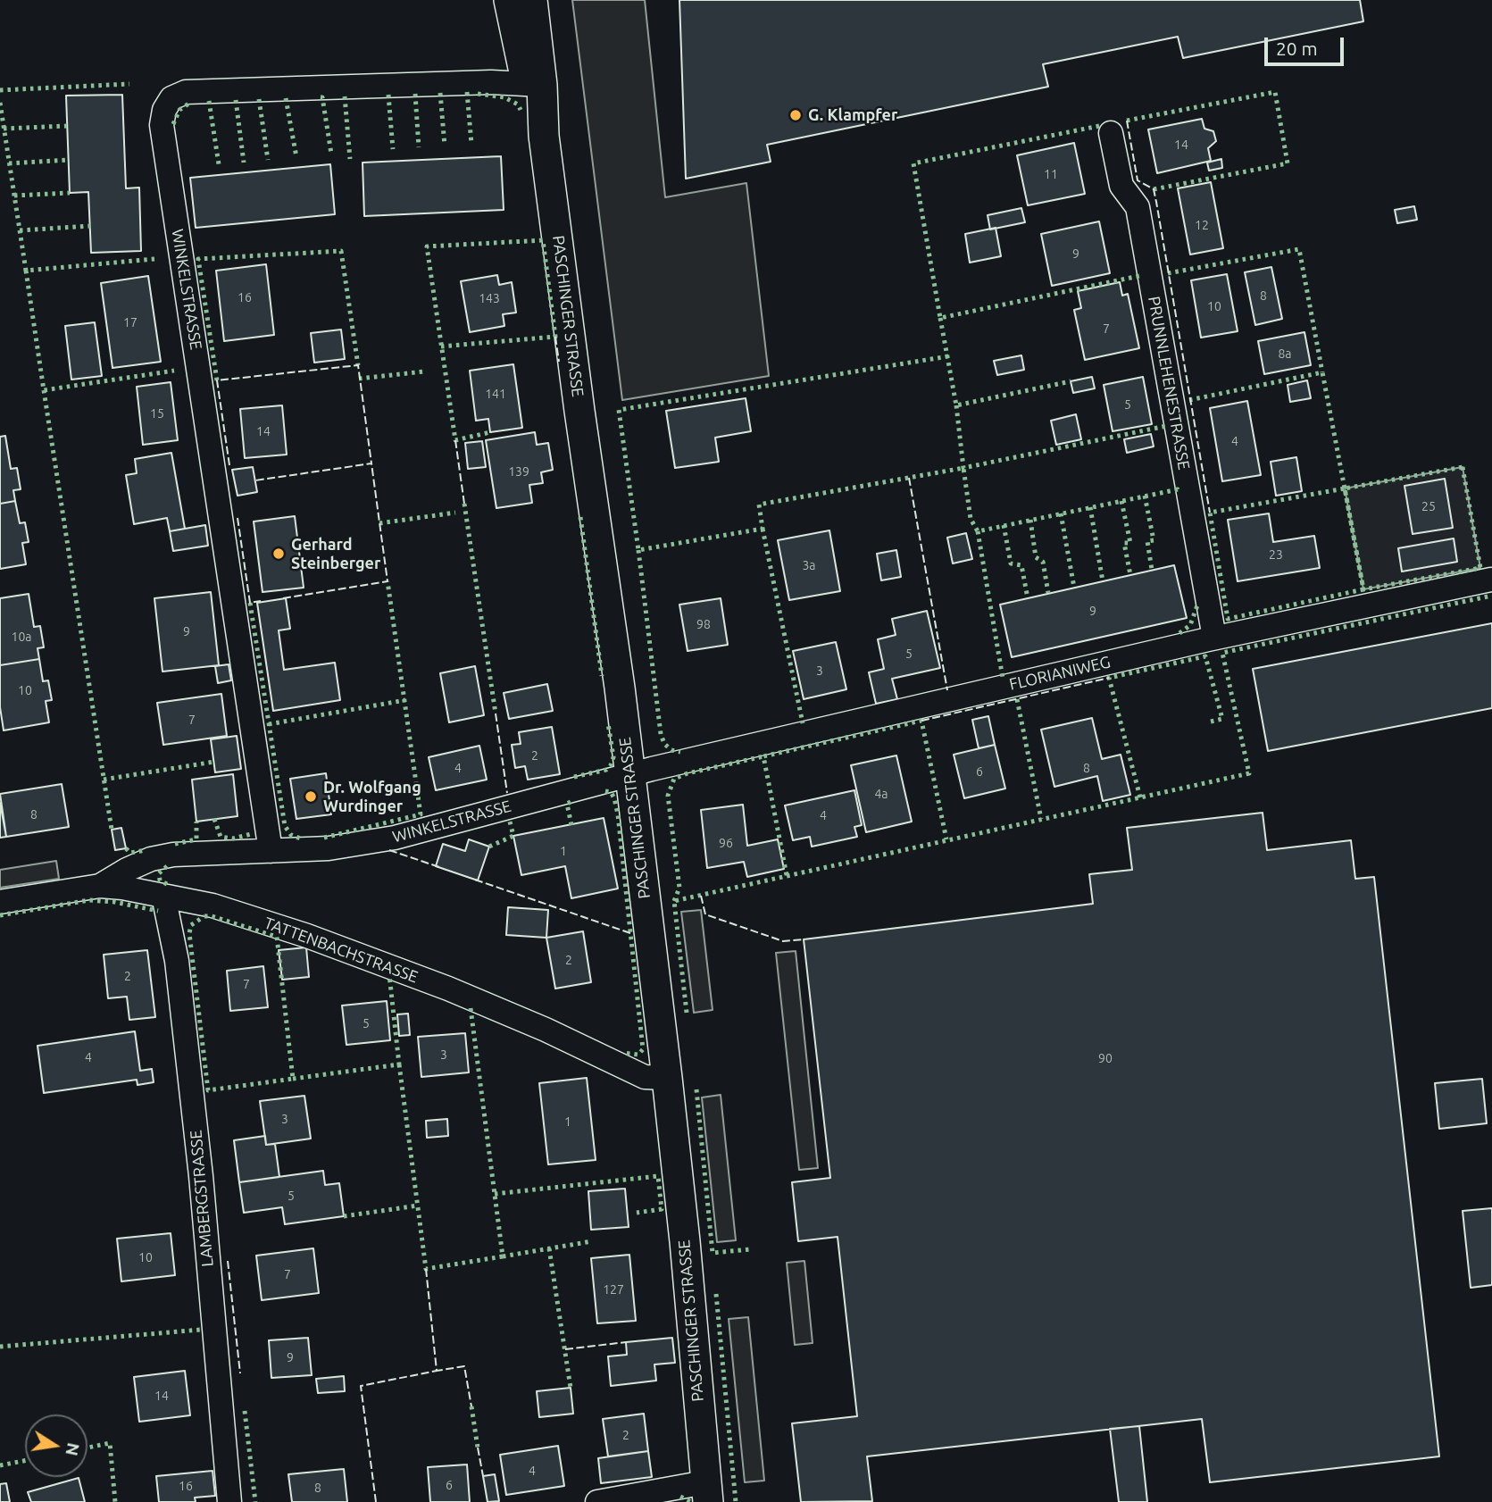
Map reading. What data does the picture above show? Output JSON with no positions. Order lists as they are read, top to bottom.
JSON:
{
  "streets": {
    "street": [
      "WINKELSTRASSE",
      "PASCHINGER STRASSE",
      "PRUNNLEHENESTRASSE",
      "FLORIANIWEG",
      "TATTENBACHSTRASSE",
      "LAMBERGSTRASSE"
    ]
  },
  "crossings": [
    ["WINKELSTRASSE", "PASCHINGER STRASSE"],
    ["WINKELSTRASSE", "FLORIANIWEG"],
    ["WINKELSTRASSE", "TATTENBACHSTRASSE"],
    ["PASCHINGER STRASSE", "FLORIANIWEG"],
    ["PASCHINGER STRASSE", "TATTENBACHSTRASSE"],
    ["PRUNNLEHENESTRASSE", "FLORIANIWEG"],
    ["TATTENBACHSTRASSE", "LAMBERGSTRASSE"]
  ],
  "places": ["G. Klampfer", "Gerhard Steinberger", "Dr. Wolfgang Wurdinger"],
  "house_numbers": [
    "14",
    "11",
    "12",
    "9",
    "8",
    "16",
    "143",
    "10",
    "17",
    "7",
    "8a",
    "141",
    "5",
    "15",
    "14",
    "4",
    "139",
    "25",
    "23",
    "3a",
    "9",
    "98",
    "9",
    "10a",
    "5",
    "3",
    "10",
    "7",
    "2",
    "4",
    "8",
    "6",
    "4a",
    "8",
    "4",
    "96",
    "1",
    "2",
    "2",
    "7",
    "5",
    "3",
    "4",
    "90",
    "3",
    "1",
    "5",
    "10",
    "7",
    "127",
    "9",
    "14",
    "2",
    "4",
    "6",
    "16",
    "8"
  ],
  "scale_bar": "20 m",
  "north": "right"
}
